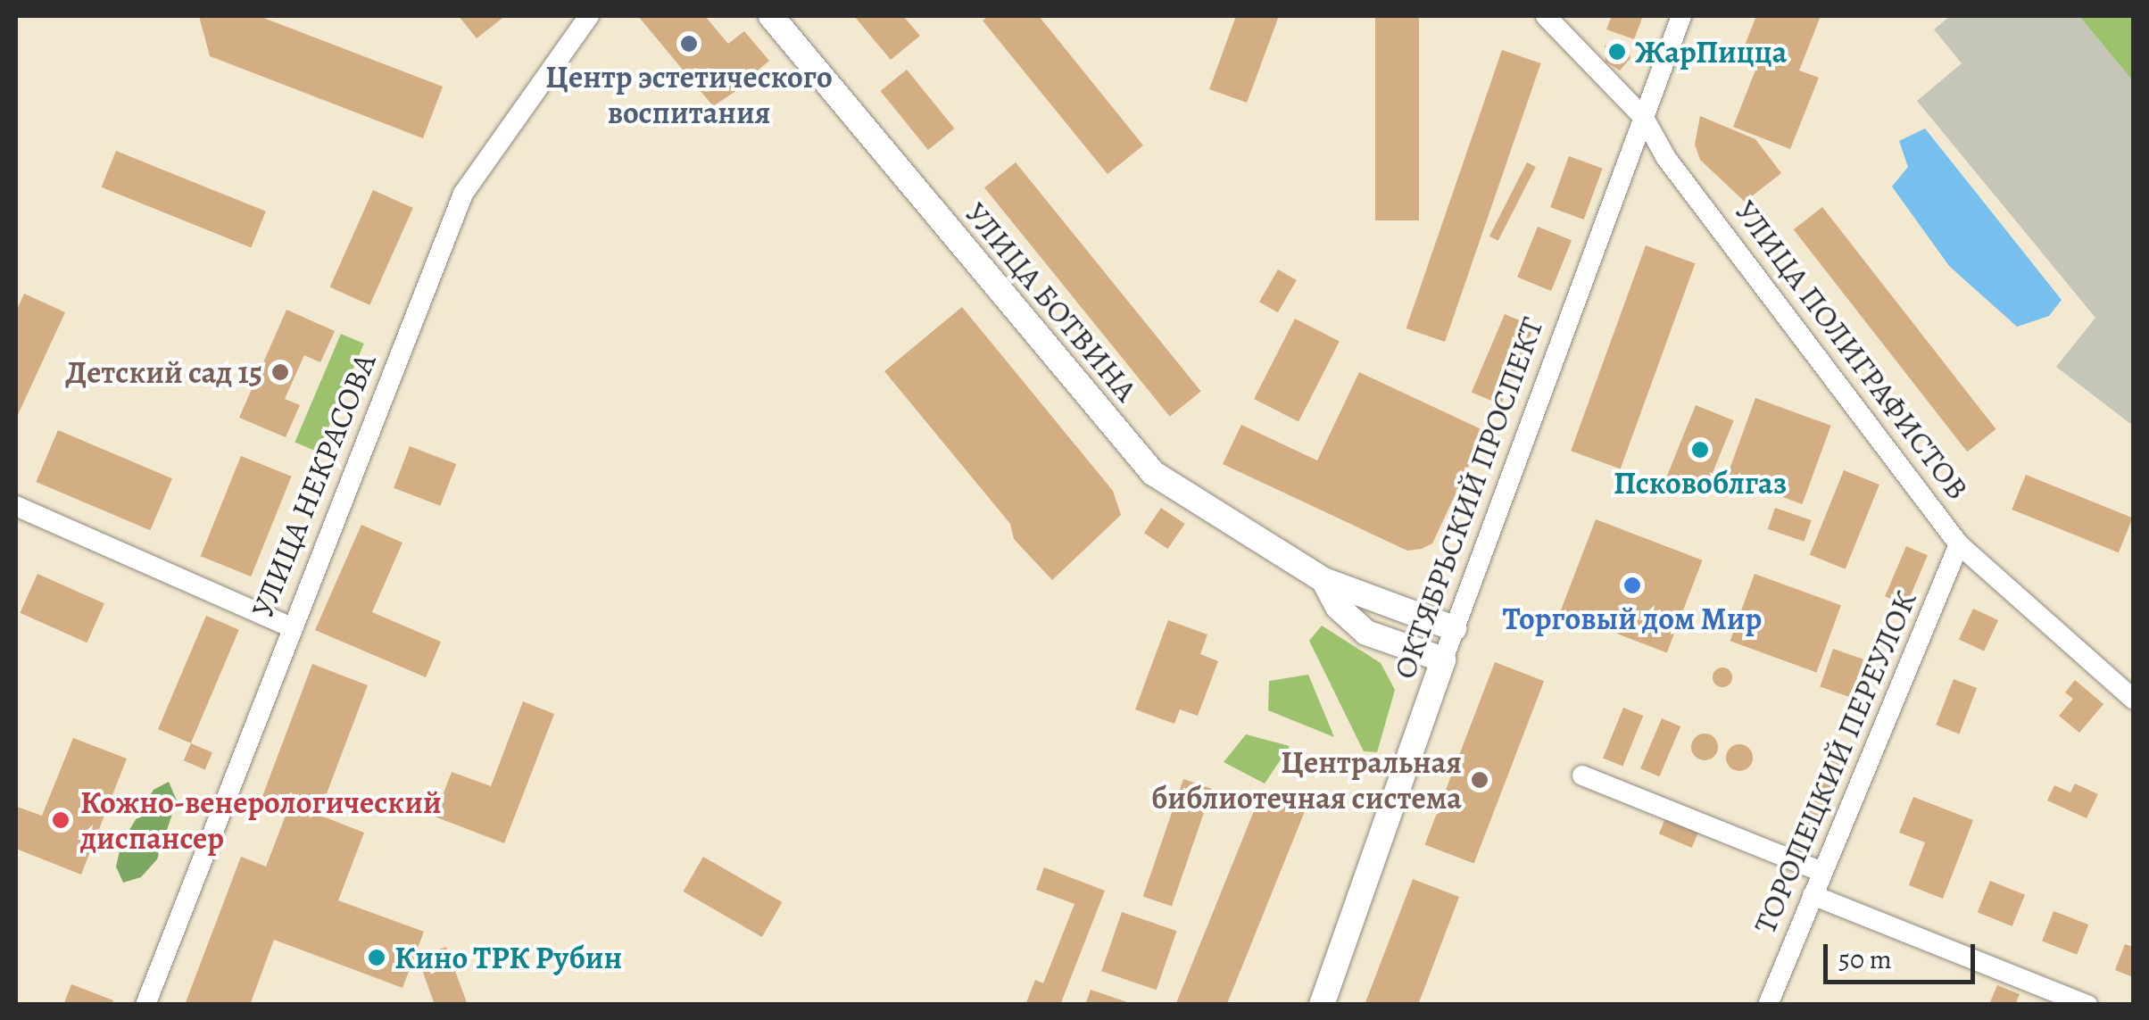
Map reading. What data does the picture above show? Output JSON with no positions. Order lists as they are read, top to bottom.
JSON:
{
  "streets": {
    "main road": ["УЛИЦА БОТВИНА", "ОКТЯБРЬСКИЙ ПРОСПЕКТ"],
    "street": ["УЛИЦА ПОЛИГРАФИСТОВ", "УЛИЦА НЕКРАСОВА", "ТОРОПЕЦКИЙ ПЕРЕУЛОК"]
  },
  "crossings": [
    ["УЛИЦА БОТВИНА", "ОКТЯБРЬСКИЙ ПРОСПЕКТ"],
    ["УЛИЦА ПОЛИГРАФИСТОВ", "ОКТЯБРЬСКИЙ ПРОСПЕКТ"],
    ["УЛИЦА ПОЛИГРАФИСТОВ", "ТОРОПЕЦКИЙ ПЕРЕУЛОК"]
  ],
  "places": [
    "Центр эстетического воспитания",
    "ЖарПицца",
    "Детский сад 15",
    "Псковоблгаз",
    "Торговый дом Мир",
    "Центральная библиотечная система",
    "Кожно-венерологический диспансер",
    "Кино ТРК Рубин"
  ],
  "scale_bar": "50 m"
}
